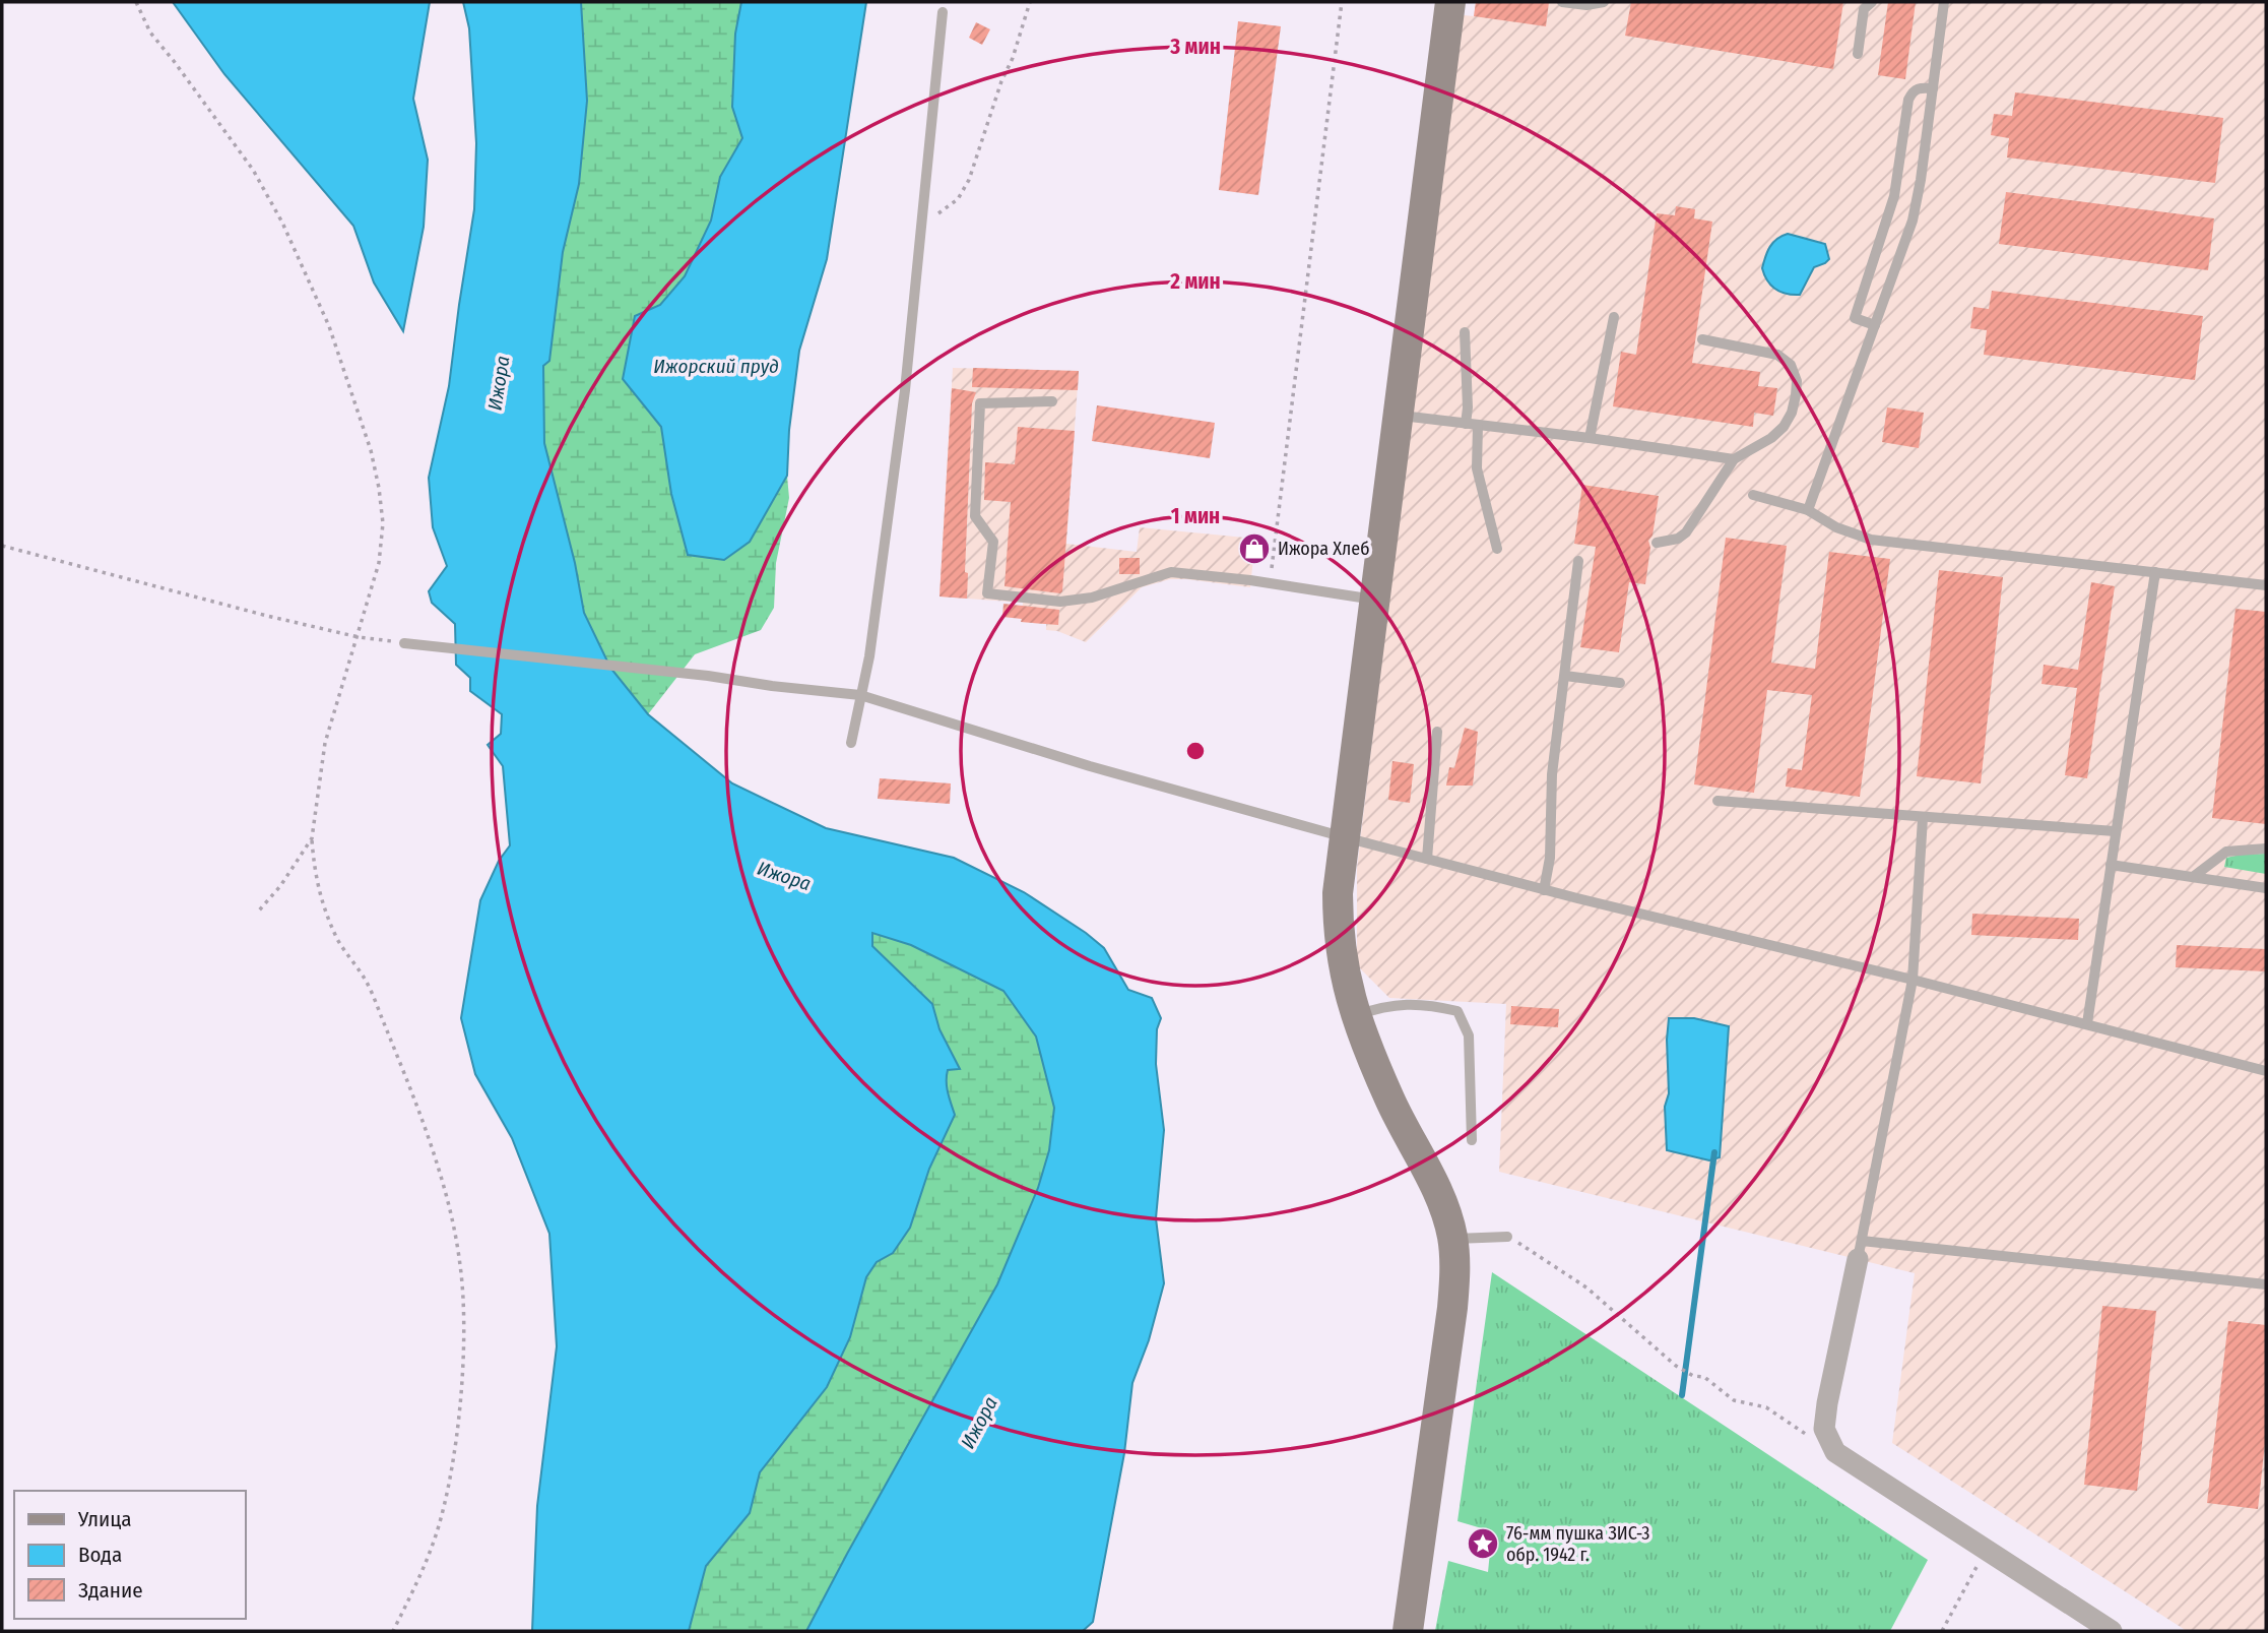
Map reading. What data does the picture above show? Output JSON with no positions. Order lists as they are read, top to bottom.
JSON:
{
  "water": ["Ижорский пруд", "Ижора"],
  "places": {
    "shop": ["Ижора Хлеб"],
    "place": ["76-мм пушка ЗИС-3 обр. 1942 г."]
  },
  "legend": ["Улица", "Вода", "Здание"],
  "rings": ["3 мин", "2 мин", "1 мин"]
}
